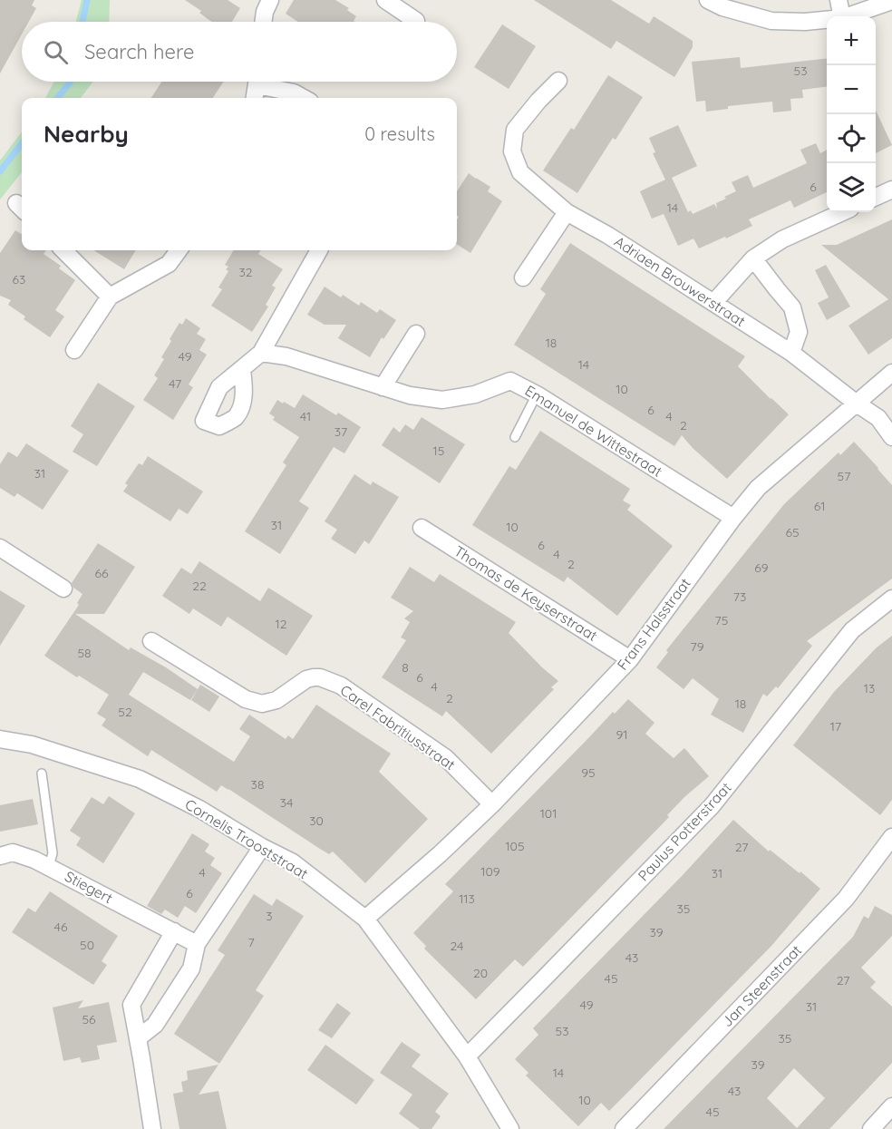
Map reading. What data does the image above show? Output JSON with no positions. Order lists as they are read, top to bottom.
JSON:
{
  "streets": {
    "street": [
      "Adriaen Brouwerstraat",
      "Emanuel de Wittestraat",
      "Thomas de Keyserstraat",
      "Frans Halsstraat",
      "Carel Fabritiusstraat",
      "Paulus Potterstraat",
      "Cornelis Trooststraat",
      "Stiegert",
      "Jan Steenstraat"
    ]
  },
  "crossings": [
    ["Adriaen Brouwerstraat", "Frans Halsstraat"],
    ["Emanuel de Wittestraat", "Frans Halsstraat"],
    ["Thomas de Keyserstraat", "Frans Halsstraat"],
    ["Frans Halsstraat", "Carel Fabritiusstraat"],
    ["Frans Halsstraat", "Cornelis Trooststraat"],
    ["Paulus Potterstraat", "Cornelis Trooststraat"]
  ],
  "house_numbers": [
    "53",
    "6",
    "14",
    "32",
    "63",
    "18",
    "49",
    "14",
    "47",
    "10",
    "6",
    "41",
    "4",
    "2",
    "37",
    "15",
    "31",
    "57",
    "61",
    "31",
    "10",
    "65",
    "6",
    "4",
    "2",
    "69",
    "66",
    "22",
    "73",
    "75",
    "12",
    "79",
    "58",
    "8",
    "6",
    "4",
    "13",
    "2",
    "18",
    "52",
    "17",
    "91",
    "95",
    "38",
    "34",
    "101",
    "30",
    "105",
    "27",
    "109",
    "4",
    "31",
    "6",
    "113",
    "35",
    "3",
    "46",
    "39",
    "7",
    "50",
    "24",
    "43",
    "20",
    "45",
    "27",
    "49",
    "31",
    "56",
    "53",
    "35",
    "39",
    "14",
    "43",
    "10",
    "45"
  ],
  "page": {
    "map_buttons": ["+", "−"],
    "search": "Search here",
    "heading": ["Nearby", "0 results"]
  }
}
